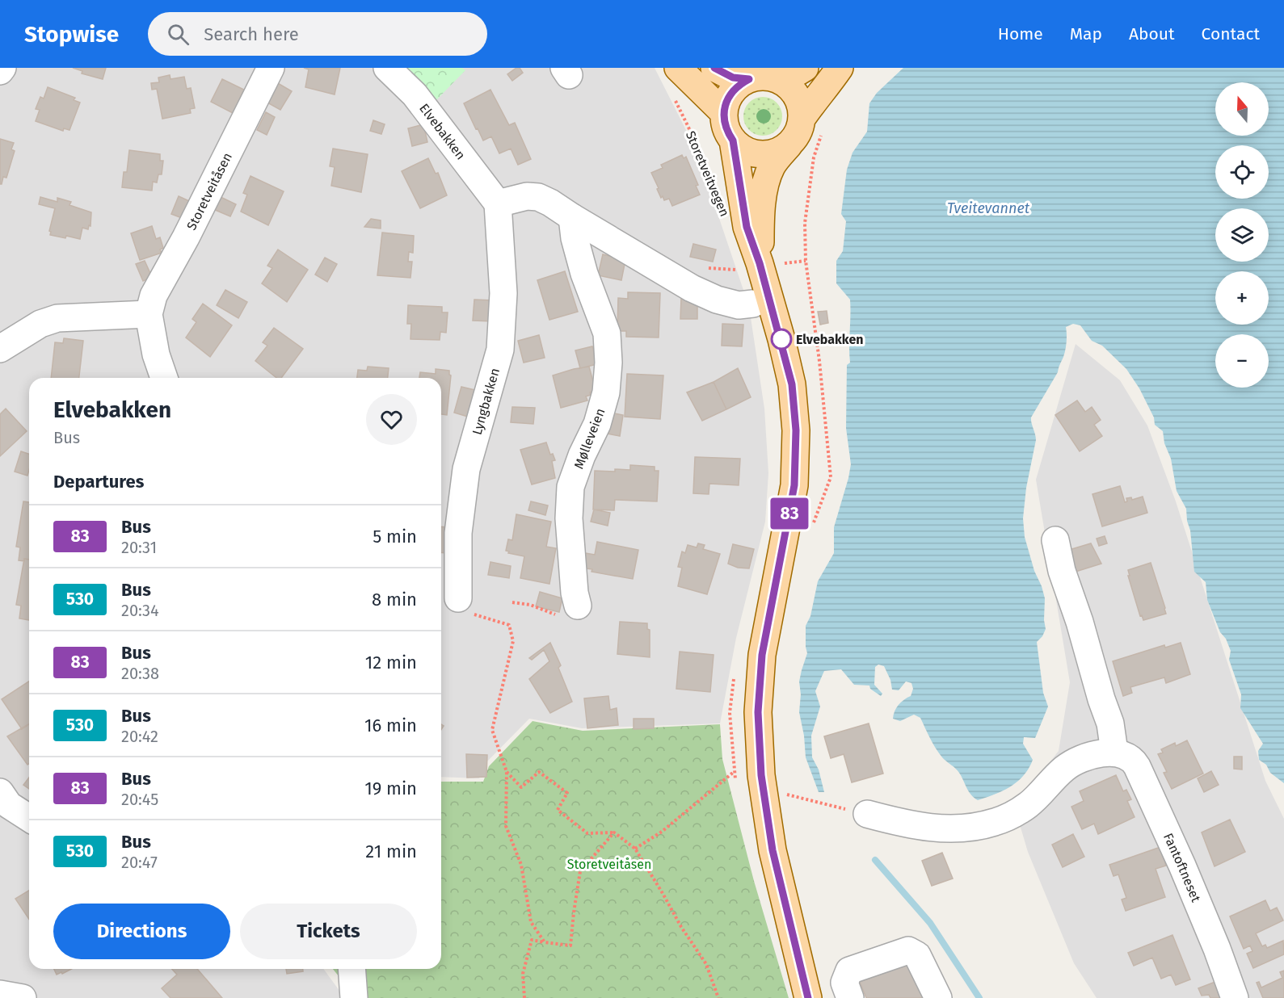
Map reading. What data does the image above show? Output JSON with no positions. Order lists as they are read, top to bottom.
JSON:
{
  "streets": {
    "main road": ["Storetveitvegen"],
    "street": [
      "Elvebakken",
      "Storetveitåsen",
      "Lyngbakken",
      "Mølleveien",
      "Fantoftneset"
    ]
  },
  "crossings": [
    ["Elvebakken", "Lyngbakken"]
  ],
  "water": ["Tveitevannet"],
  "parks": ["Storetveitåsen"],
  "places": ["Elvebakken"],
  "lines": ["bus line 83"],
  "north": "top",
  "page": {
    "header": "Stopwise",
    "search": "Search here",
    "nav": [
      "Home",
      "Map",
      "About",
      "Contact"
    ],
    "on_map": "83",
    "map_buttons": ["+", "−"],
    "heading": [
      ["Elvebakken", "Bus"],
      "Departures"
    ],
    "list": [
      {
        "mark": "83",
        "name": "Bus",
        "note": "20:31",
        "value": "5 min"
      },
      {
        "mark": "530",
        "name": "Bus",
        "note": "20:34",
        "value": "8 min"
      },
      {
        "mark": "83",
        "name": "Bus",
        "note": "20:38",
        "value": "12 min"
      },
      {
        "mark": "530",
        "name": "Bus",
        "note": "20:42",
        "value": "16 min"
      },
      {
        "mark": "83",
        "name": "Bus",
        "note": "20:45",
        "value": "19 min"
      },
      {
        "mark": "530",
        "name": "Bus",
        "note": "20:47",
        "value": "21 min"
      }
    ],
    "buttons": ["Directions", "Tickets"]
  }
}
